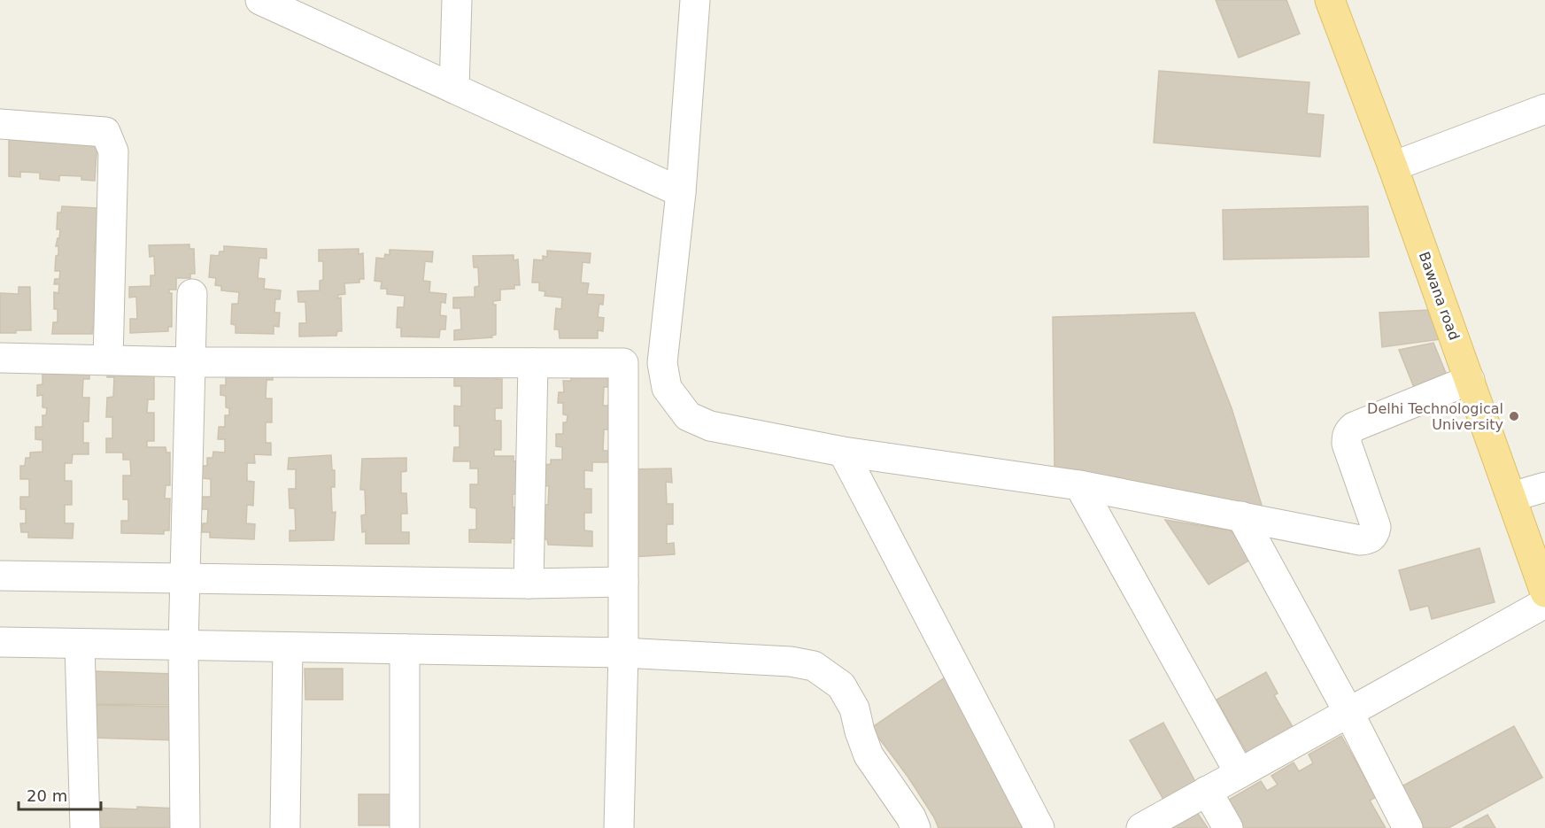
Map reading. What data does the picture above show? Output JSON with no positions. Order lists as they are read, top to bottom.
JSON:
{
  "streets": {
    "main road": ["Bawana road"]
  },
  "places": ["Delhi Technological University"],
  "scale_bar": "20 m"
}
